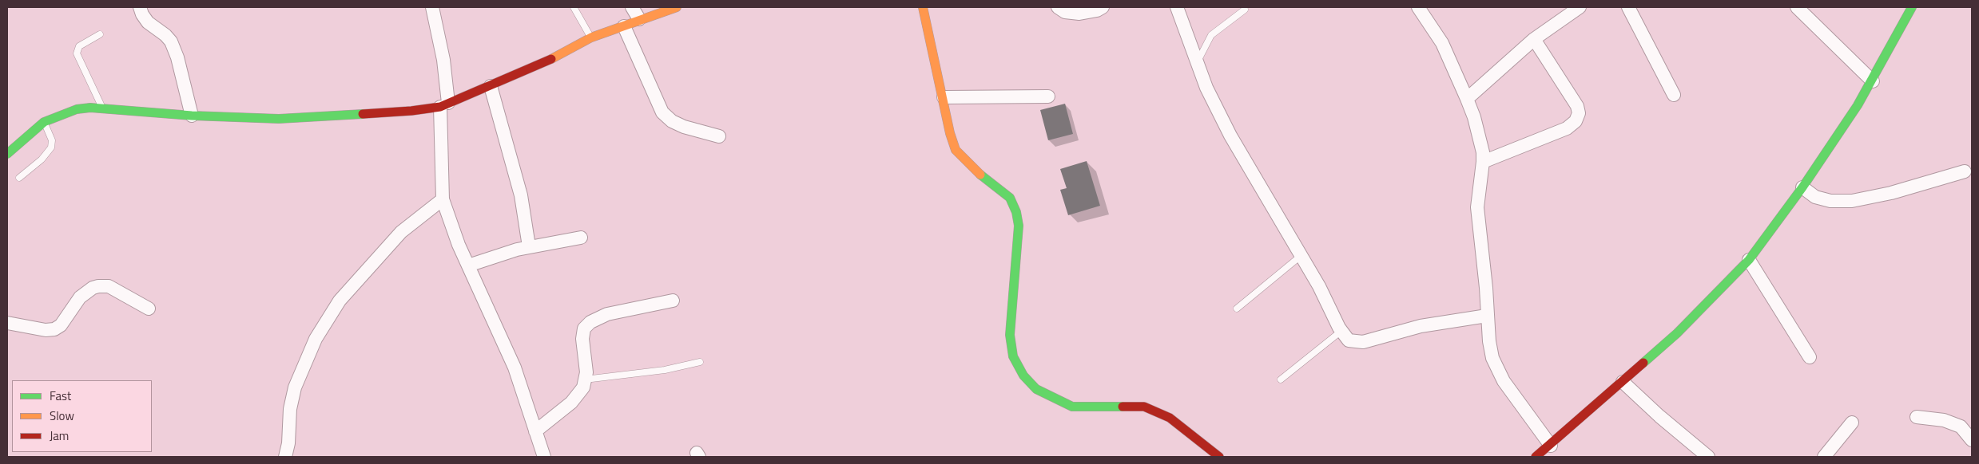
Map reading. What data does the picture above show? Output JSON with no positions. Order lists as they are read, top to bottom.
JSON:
{
  "legend": ["Fast", "Slow", "Jam"]
}
